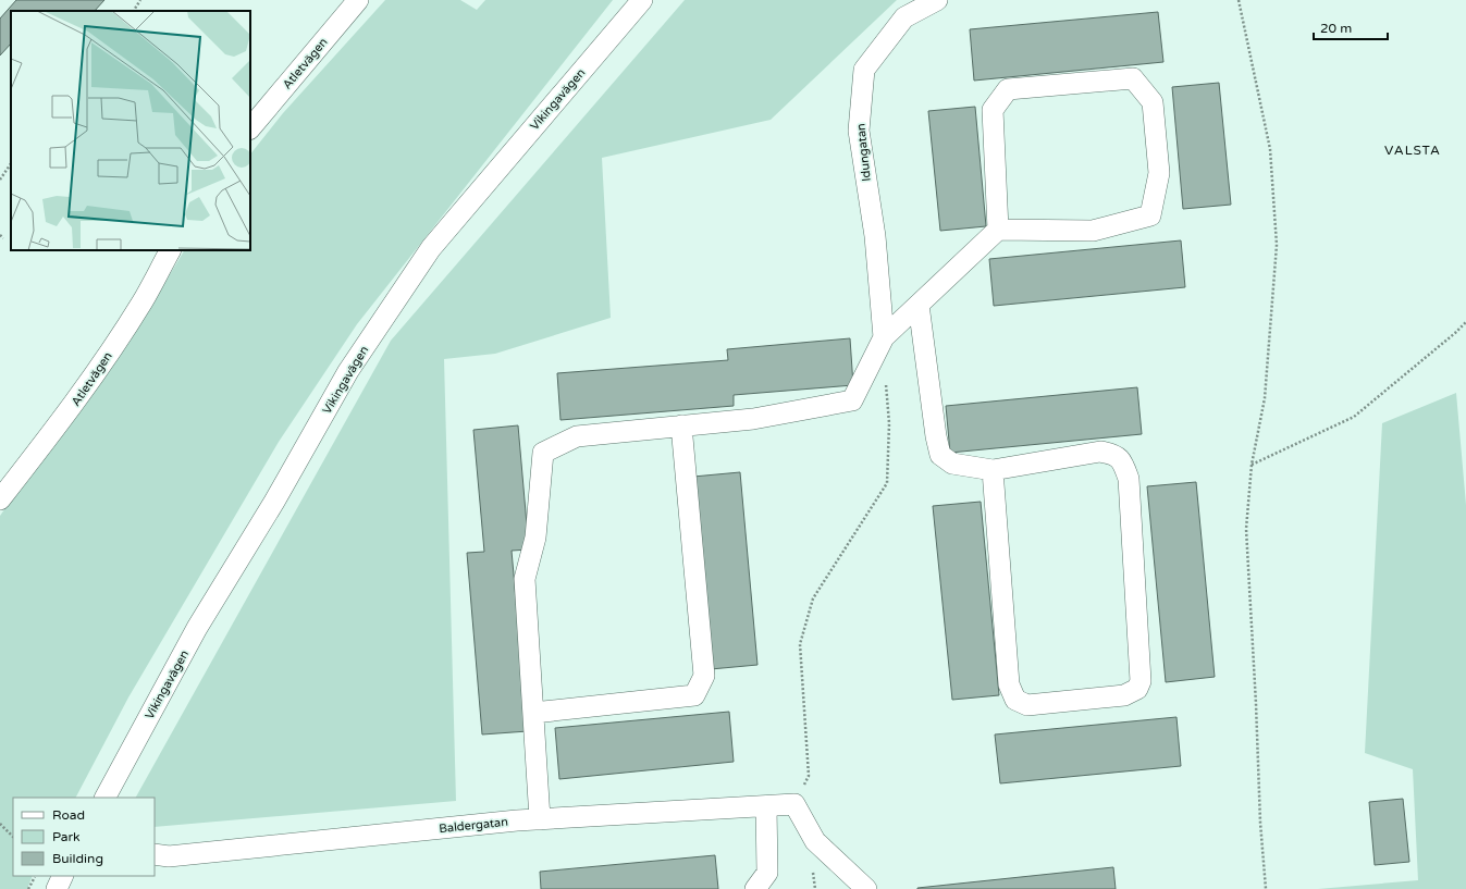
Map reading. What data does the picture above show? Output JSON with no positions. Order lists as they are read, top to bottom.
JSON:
{
  "streets": {
    "street": [
      "Atletvägen",
      "Vikingavägen",
      "Idungatan",
      "Baldergatan"
    ]
  },
  "districts": ["VALSTA"],
  "legend": ["Road", "Park", "Building"],
  "scale_bar": "20 m"
}
